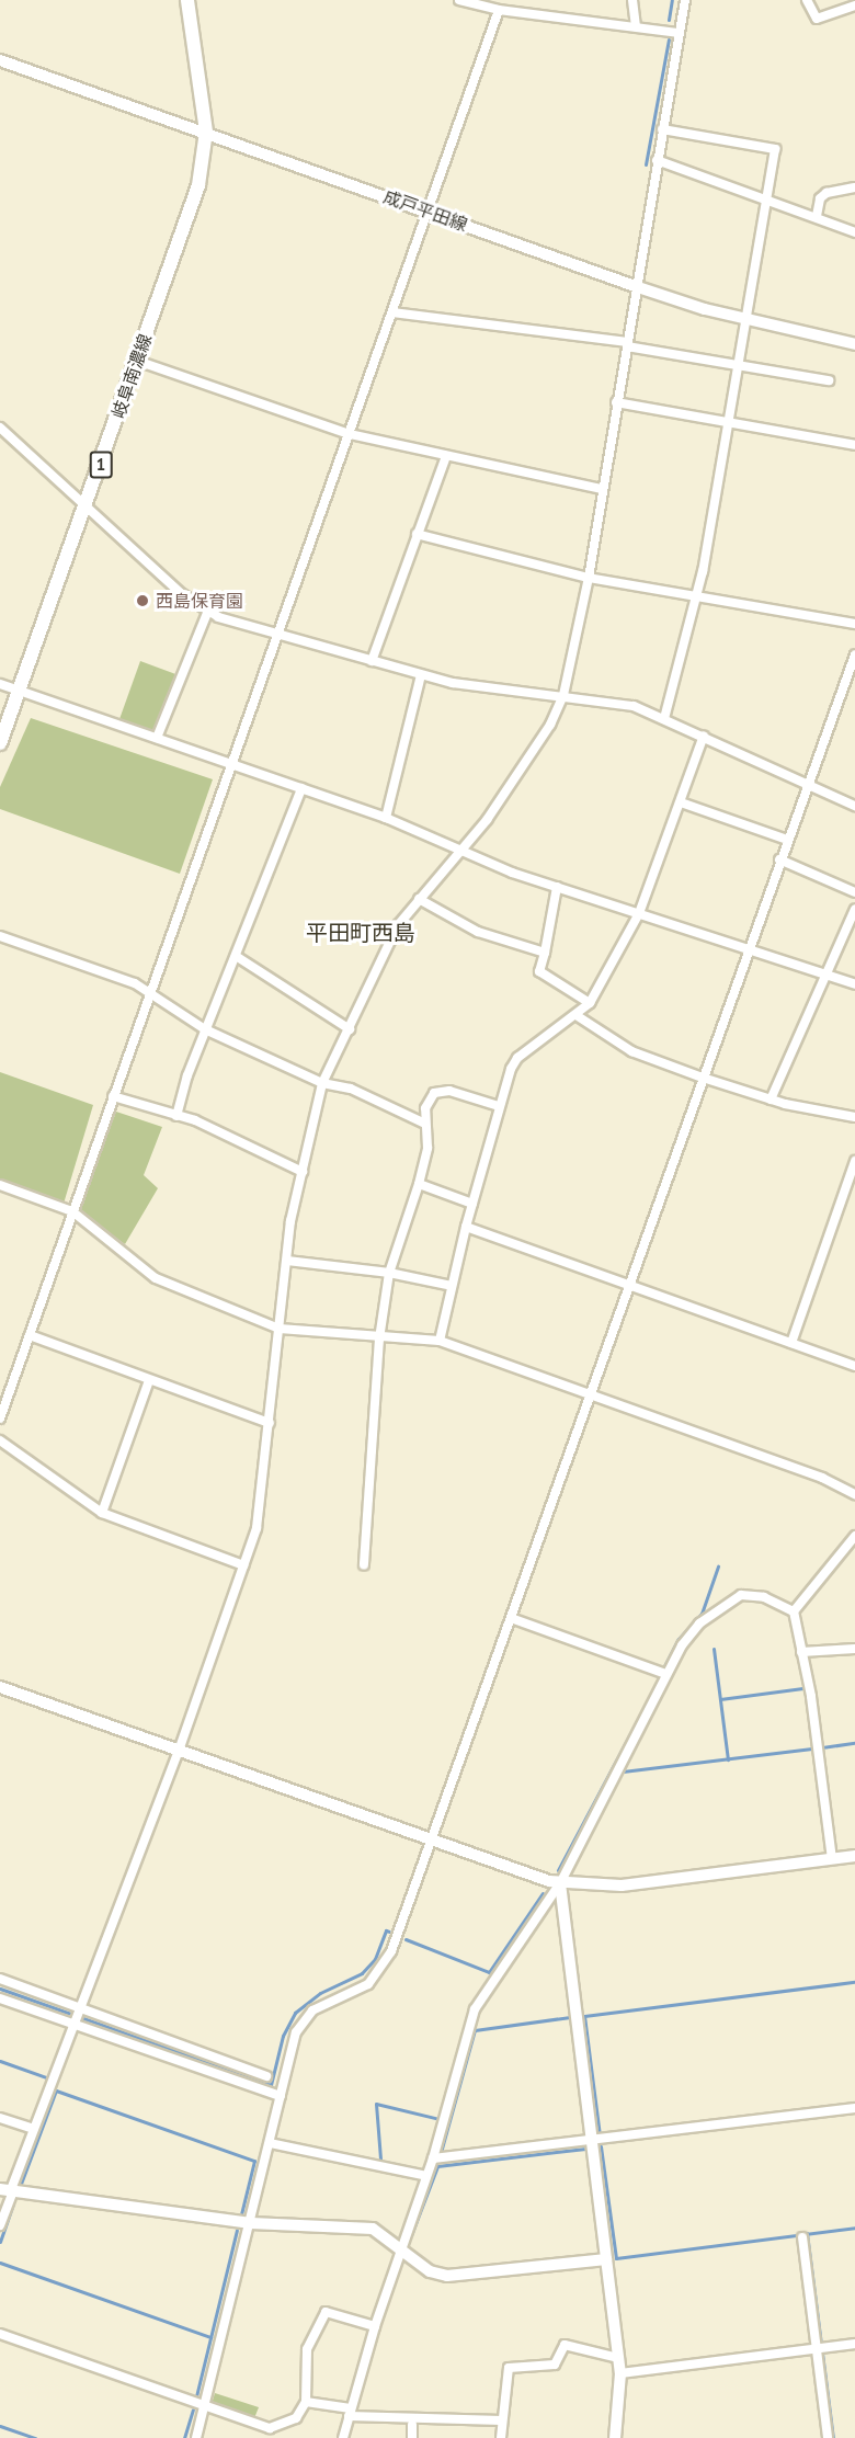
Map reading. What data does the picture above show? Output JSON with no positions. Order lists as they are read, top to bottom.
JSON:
{
  "streets": {
    "main road": ["岐阜南濃線", "1"],
    "street": ["成戸平田線"]
  },
  "crossings": [
    ["成戸平田線", "岐阜南濃線"]
  ],
  "districts": ["平田町西島"],
  "places": ["西島保育園"]
}
